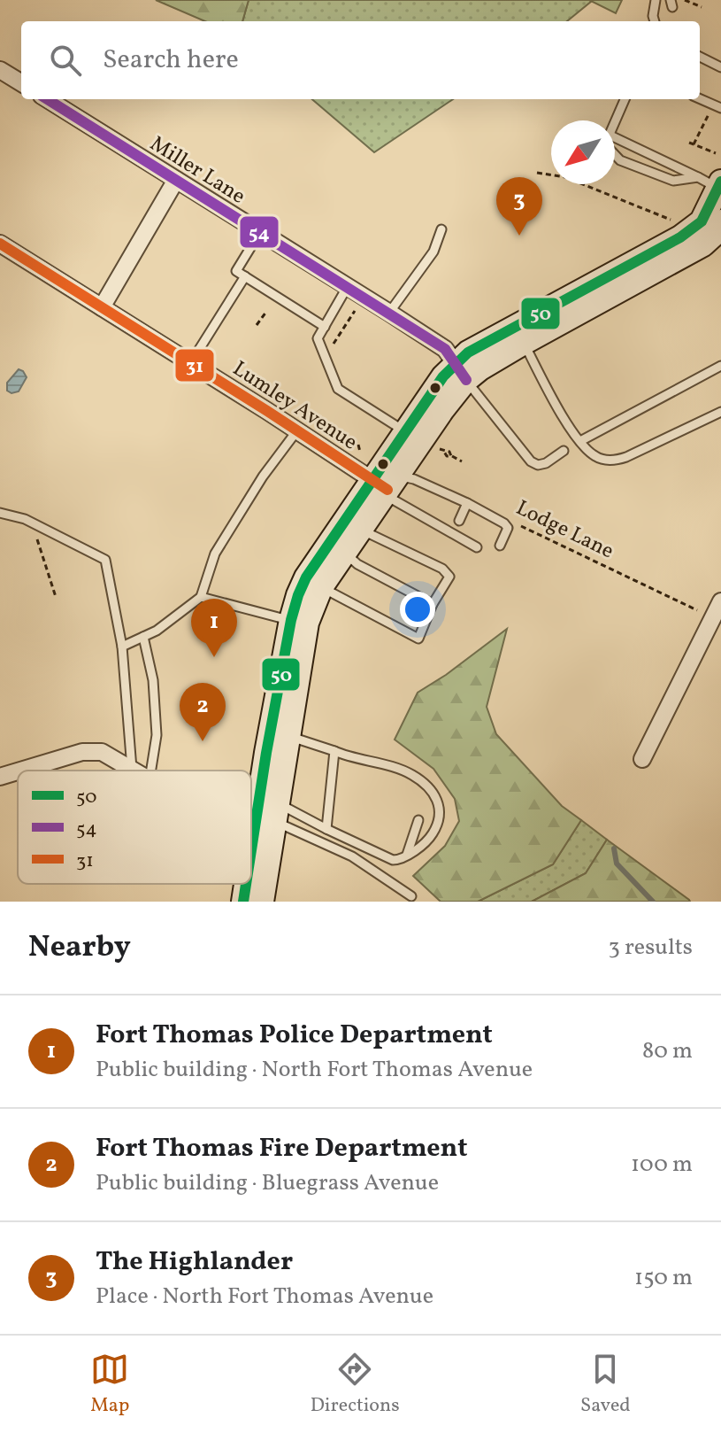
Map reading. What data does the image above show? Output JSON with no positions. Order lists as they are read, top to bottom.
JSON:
{
  "streets": {
    "street": ["Miller Lane", "Lumley Avenue"],
    "path": ["Lodge Lane"]
  },
  "lines": ["transit line 54", "transit line 50", "transit line 31"],
  "legend": ["50", "54", "31"],
  "north": "bottom left",
  "page": {
    "search": "Search here",
    "pins": ["3", "1", "2"],
    "heading": ["Nearby", "3 results"],
    "list": [
      {
        "mark": "1",
        "name": "Fort Thomas Police Department",
        "note": "Public building · North Fort Thomas Avenue",
        "value": "80 m"
      },
      {
        "mark": "2",
        "name": "Fort Thomas Fire Department",
        "note": "Public building · Bluegrass Avenue",
        "value": "100 m"
      },
      {
        "mark": "3",
        "name": "The Highlander",
        "note": "Place · North Fort Thomas Avenue",
        "value": "150 m"
      }
    ],
    "nav": ["Map", "Directions", "Saved"]
  }
}
